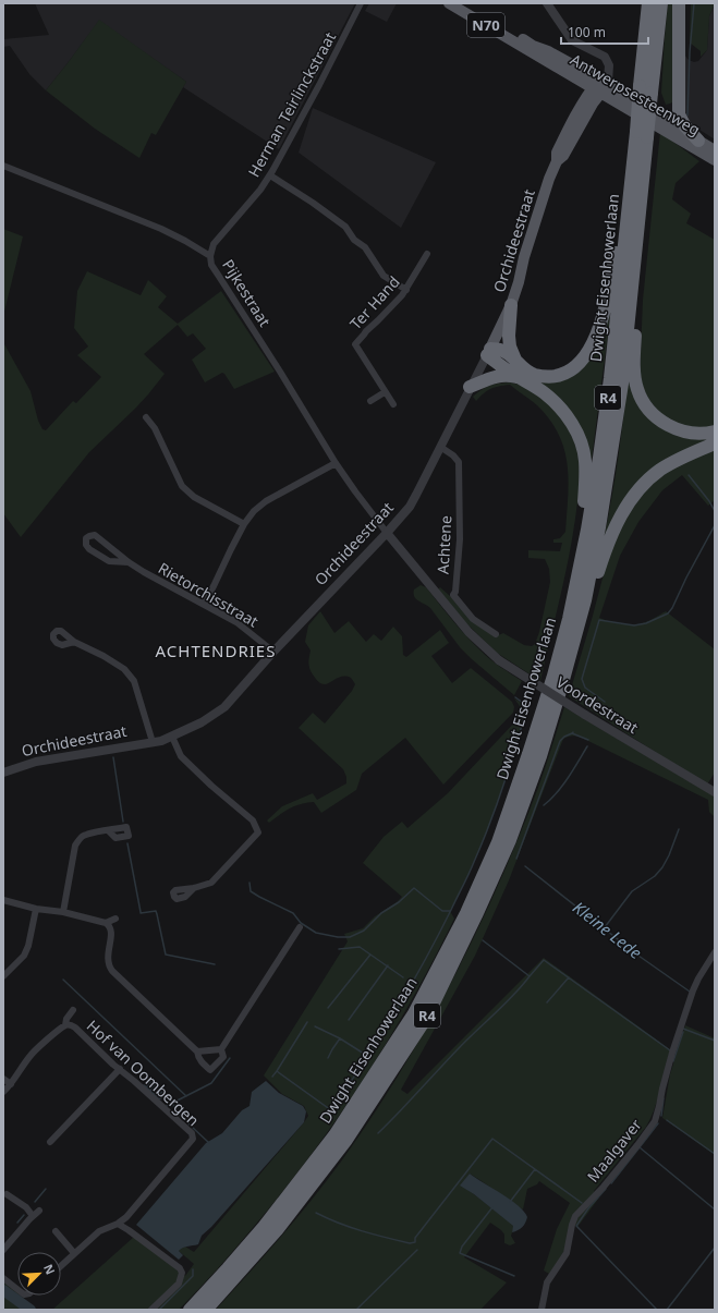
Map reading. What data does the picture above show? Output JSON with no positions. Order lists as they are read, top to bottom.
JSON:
{
  "streets": {
    "highway": ["Dwight Eisenhowerlaan", "R4"],
    "main road": ["N70", "Antwerpsesteenweg", "Orchideestraat"],
    "street": [
      "Herman Teirlinckstraat",
      "Pijkestraat",
      "Ter Hand",
      "Achtene",
      "Rietorchisstraat",
      "Voordestraat",
      "Hof van Oombergen",
      "Maalgaver"
    ]
  },
  "crossings": [
    ["Antwerpsesteenweg", "Orchideestraat"],
    ["Herman Teirlinckstraat", "Pijkestraat"],
    ["Orchideestraat", "Pijkestraat"],
    ["Orchideestraat", "Achtene"],
    ["Orchideestraat", "Rietorchisstraat"],
    ["Orchideestraat", "Voordestraat"],
    ["Pijkestraat", "Voordestraat"]
  ],
  "districts": ["ACHTENDRIES"],
  "water": ["Kleine Lede"],
  "scale_bar": "100 m",
  "north": "top right"
}
